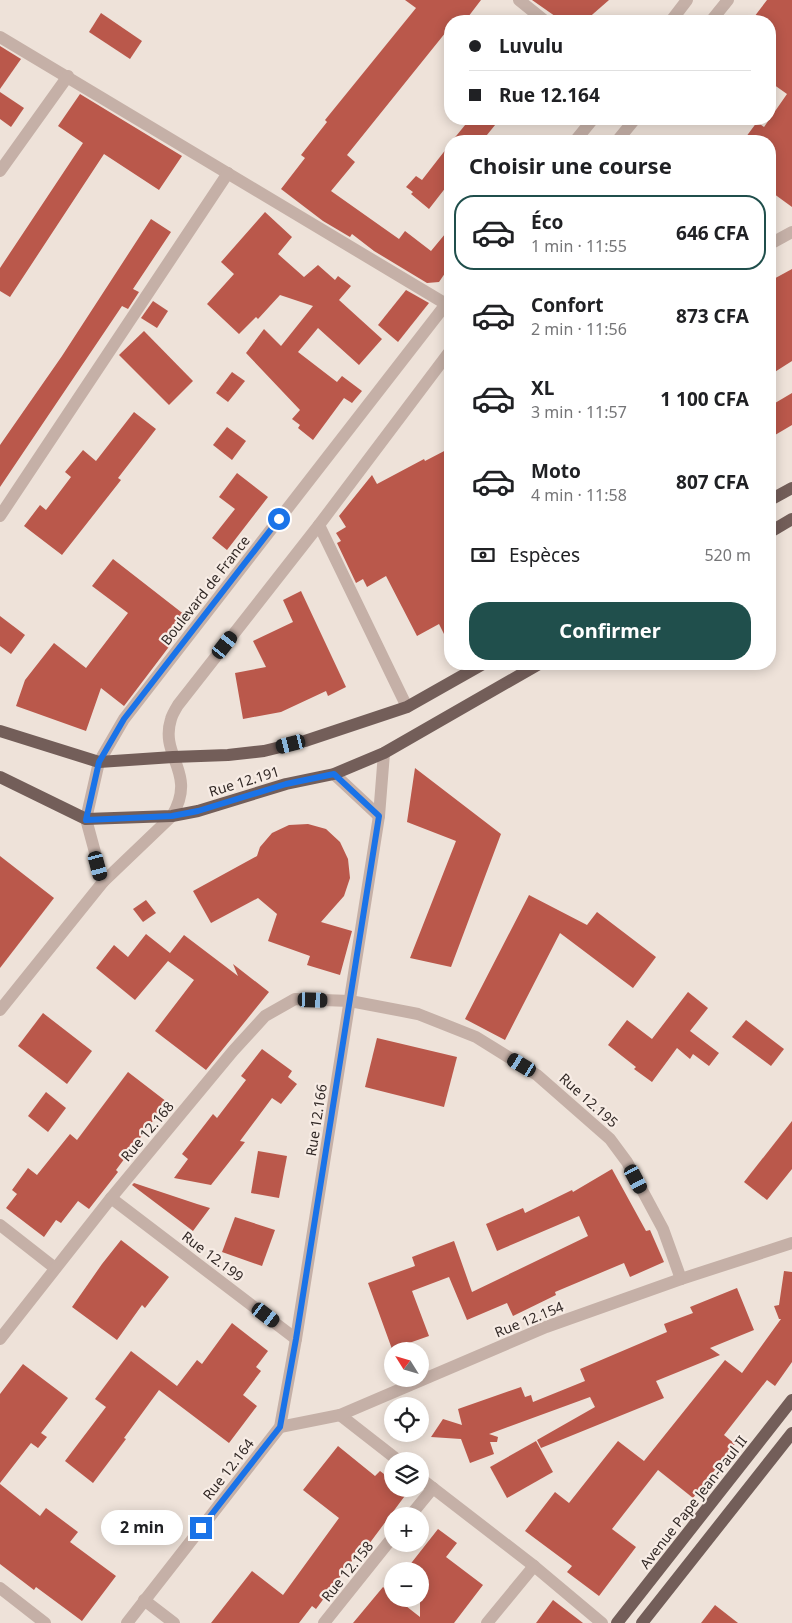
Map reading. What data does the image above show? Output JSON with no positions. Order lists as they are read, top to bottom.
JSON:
{
  "streets": {
    "main road": ["Rue 12.191", "Avenue Pape Jean-Paul II"],
    "street": [
      "Boulevard de France",
      "Rue 12.195",
      "Rue 12.166",
      "Rue 12.168",
      "Rue 12.199",
      "Rue 12.154",
      "Rue 12.164",
      "Rue 12.158"
    ]
  },
  "crossings": [
    ["Boulevard de France", "Rue 12.191"],
    ["Rue 12.191", "Rue 12.166"],
    ["Rue 12.195", "Rue 12.166"],
    ["Rue 12.195", "Rue 12.168"],
    ["Rue 12.195", "Rue 12.154"],
    ["Rue 12.166", "Rue 12.168"],
    ["Rue 12.166", "Rue 12.199"],
    ["Rue 12.166", "Rue 12.154"],
    ["Rue 12.166", "Rue 12.164"],
    ["Rue 12.168", "Rue 12.199"],
    ["Rue 12.154", "Rue 12.164"]
  ],
  "north": "top left",
  "page": {
    "banner": ["Luvulu", "Rue 12.164"],
    "heading": "Choisir une course",
    "list": [
      {
        "name": "Éco",
        "note": "1 min · 11:55",
        "value": "646 CFA"
      },
      {
        "name": "Confort",
        "note": "2 min · 11:56",
        "value": "873 CFA"
      },
      {
        "name": "XL",
        "note": "3 min · 11:57",
        "value": "1 100 CFA"
      },
      {
        "name": "Moto",
        "note": "4 min · 11:58",
        "value": "807 CFA"
      }
    ],
    "pay": ["Espèces", "520 m"],
    "buttons": "Confirmer",
    "map_buttons": ["+", "−"],
    "bubble": "2 min"
  }
}
